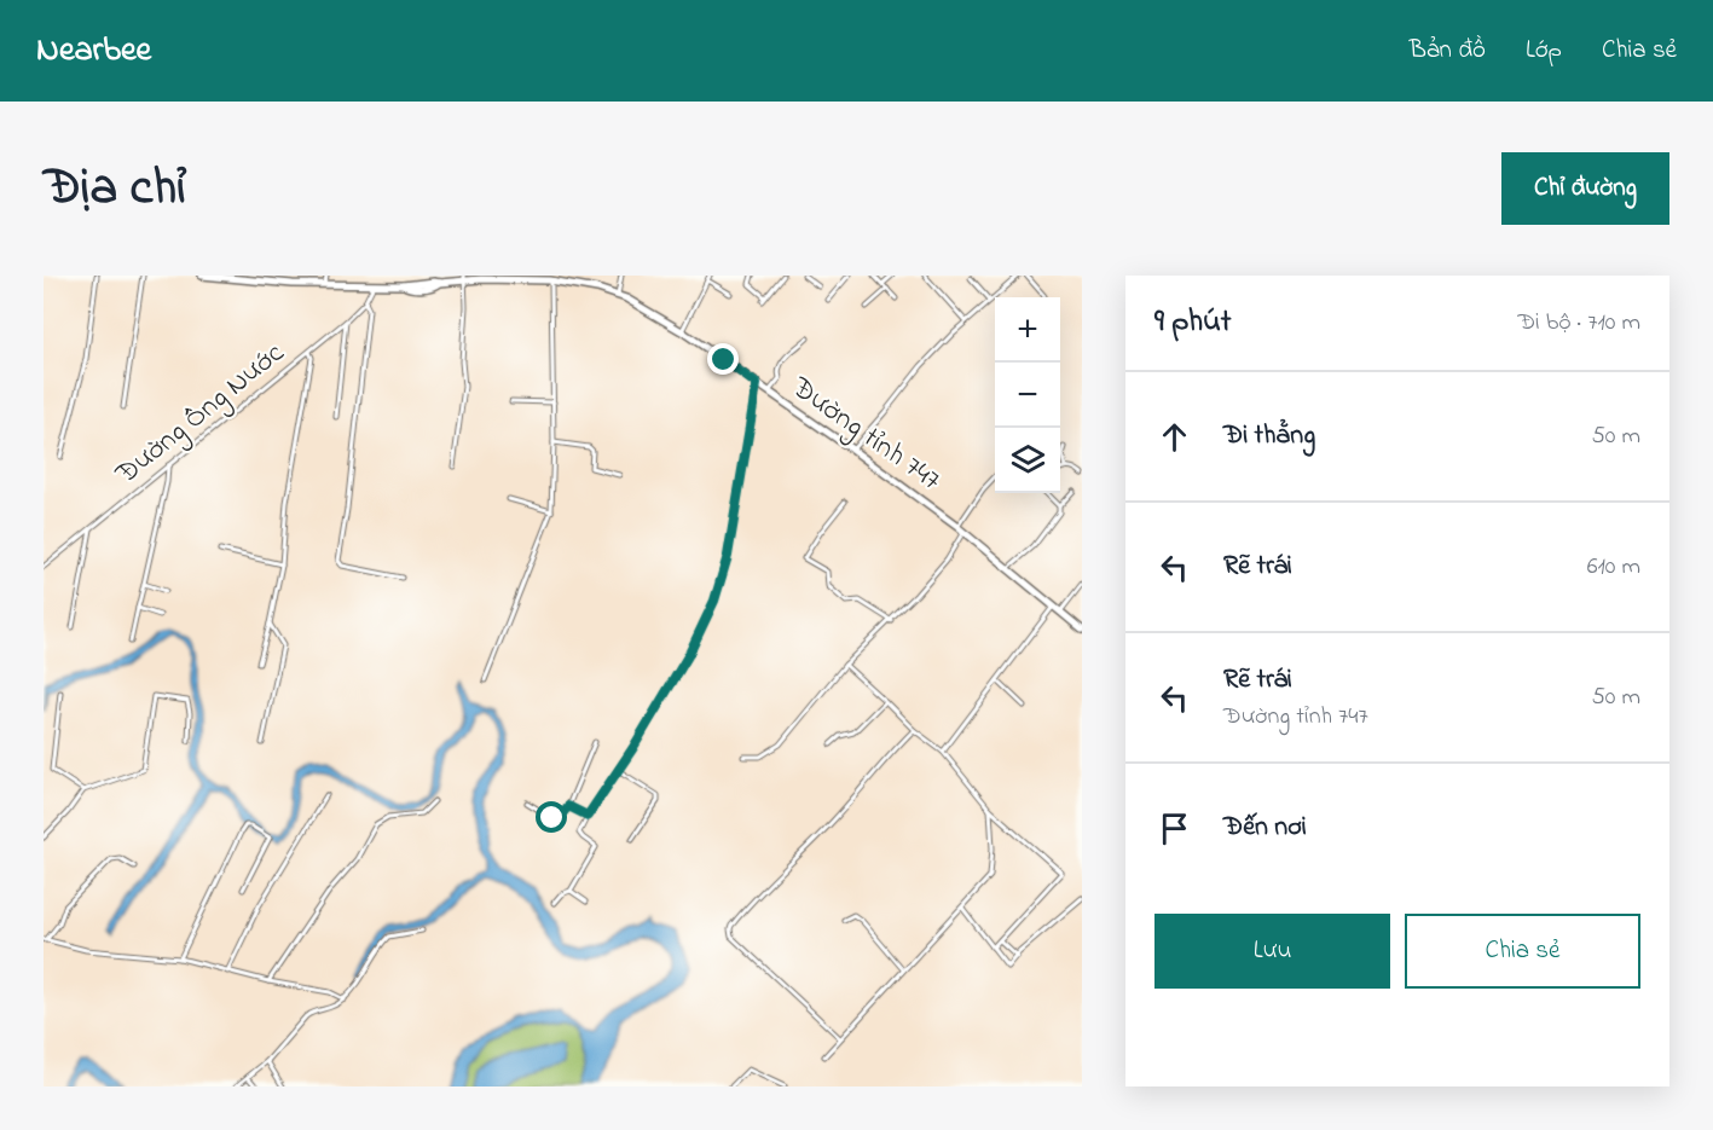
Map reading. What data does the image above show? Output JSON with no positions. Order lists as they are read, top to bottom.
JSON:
{
  "streets": {
    "main road": ["Đường tỉnh 747"],
    "street": ["Đường Ống Nước"]
  },
  "crossings": [
    ["Đường Ống Nước", "Đường tỉnh 747"]
  ],
  "page": {
    "header": "Nearbee",
    "nav": ["Bản đồ", "Lớp", "Chia sẻ"],
    "title": "Địa chỉ",
    "buttons": [
      "Chỉ đường",
      ["Lưu", "Chia sẻ"]
    ],
    "heading": ["9 phút", "Đi bộ · 710 m"],
    "map_buttons": ["+", "−"],
    "list": [
      ["Đi thẳng", "50 m"],
      ["Rẽ trái", "610 m"],
      ["Rẽ trái", "Đường tỉnh 747", "50 m"],
      "Đến nơi"
    ]
  }
}
